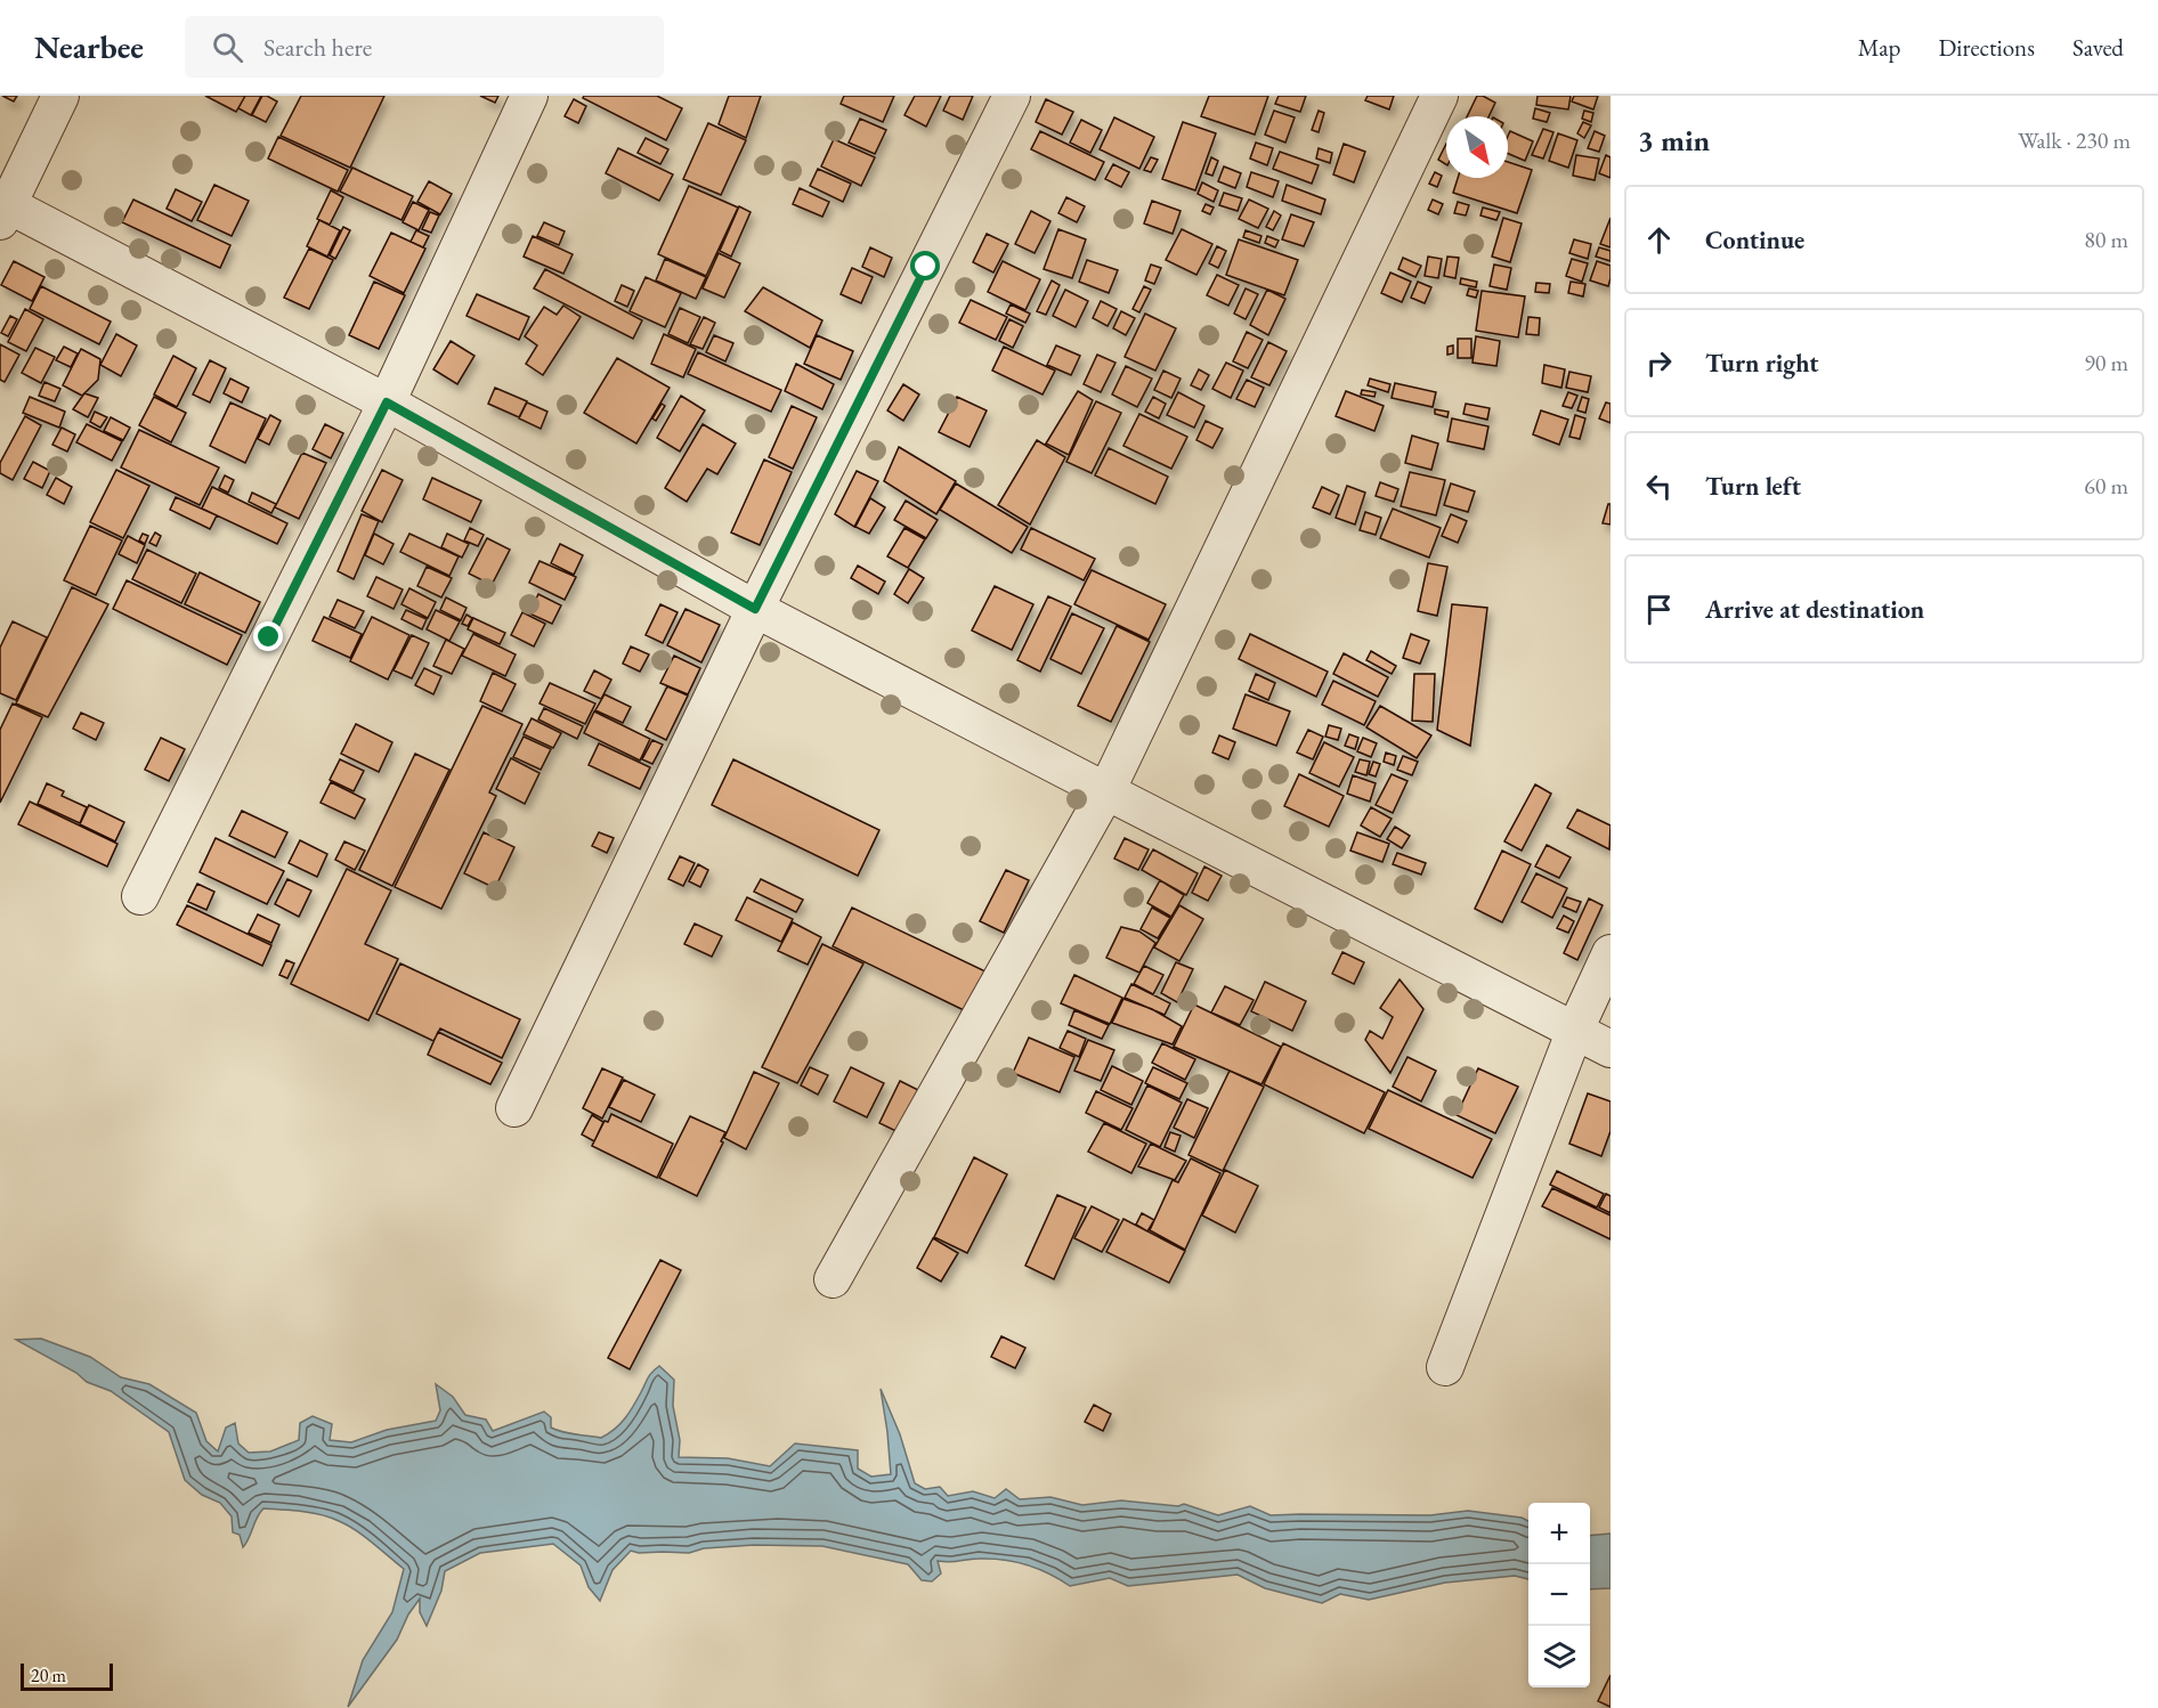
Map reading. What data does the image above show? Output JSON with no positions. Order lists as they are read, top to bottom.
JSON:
{
  "scale_bar": "20 m",
  "north": "bottom right",
  "page": {
    "header": "Nearbee",
    "search": "Search here",
    "nav": ["Map", "Directions", "Saved"],
    "heading": ["3 min", "Walk · 230 m"],
    "list": [
      ["Continue", "80 m"],
      ["Turn right", "90 m"],
      ["Turn left", "60 m"],
      "Arrive at destination"
    ],
    "map_buttons": ["+", "−"],
    "scale": "20 m"
  }
}
